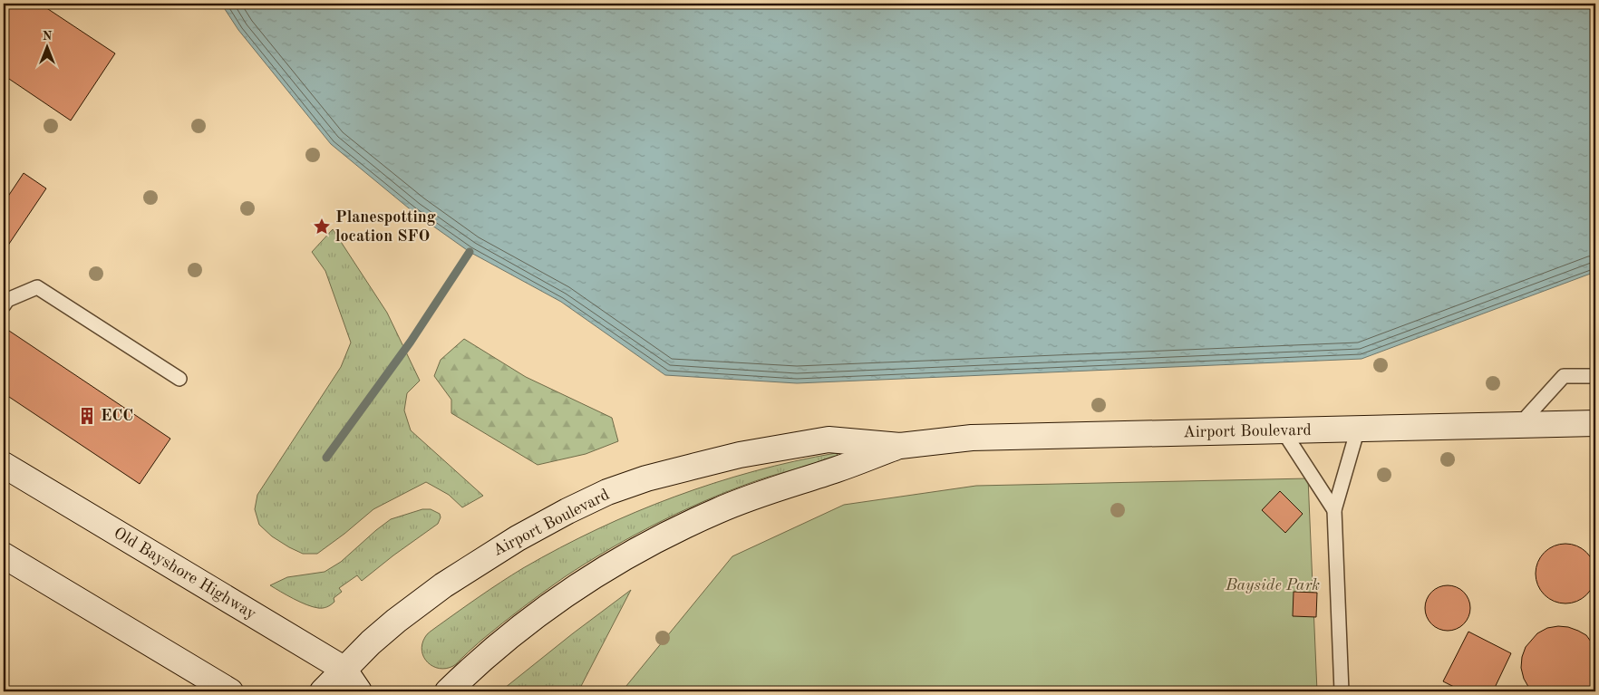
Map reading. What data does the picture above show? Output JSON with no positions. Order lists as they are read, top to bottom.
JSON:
{
  "streets": {
    "main road": ["Airport Boulevard", "Old Bayshore Highway"]
  },
  "crossings": [
    ["Airport Boulevard", "Old Bayshore Highway"]
  ],
  "parks": ["Bayside Park"],
  "places": {
    "place": ["Planespotting location SFO"],
    "building": ["ECC"]
  },
  "north": "top"
}
